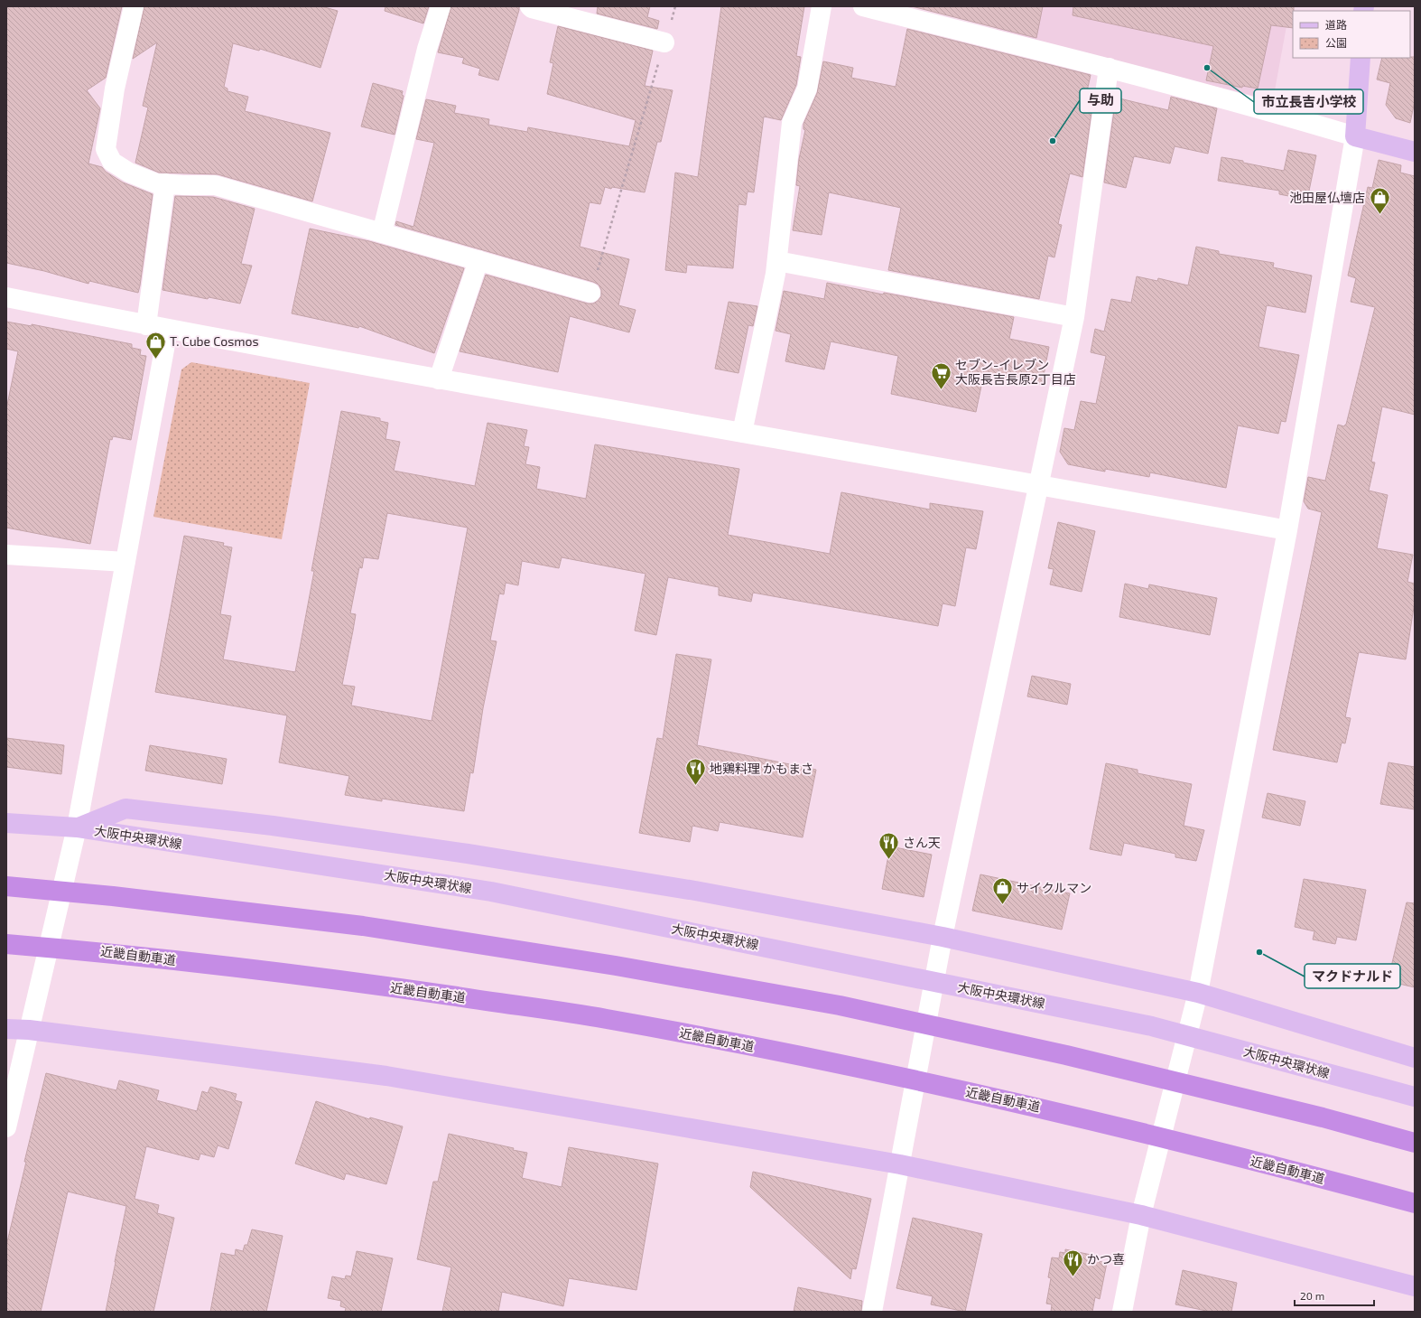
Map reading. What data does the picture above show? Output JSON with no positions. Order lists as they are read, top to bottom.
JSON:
{
  "streets": {
    "highway": ["近畿自動車道"],
    "main road": ["大阪中央環状線"]
  },
  "places": {
    "other": ["市立長吉小学校", "与助", "マクドナルド"],
    "shop": ["池田屋仏壇店", "T. Cube Cosmos", "サイクルマン"],
    "supermarket": ["セブン-イレブン 大阪長吉長原2丁目店"],
    "restaurant": ["地鶏料理 かもまさ", "さん天", "かつ喜"]
  },
  "legend": ["道路", "公園"],
  "scale_bar": "20 m"
}
